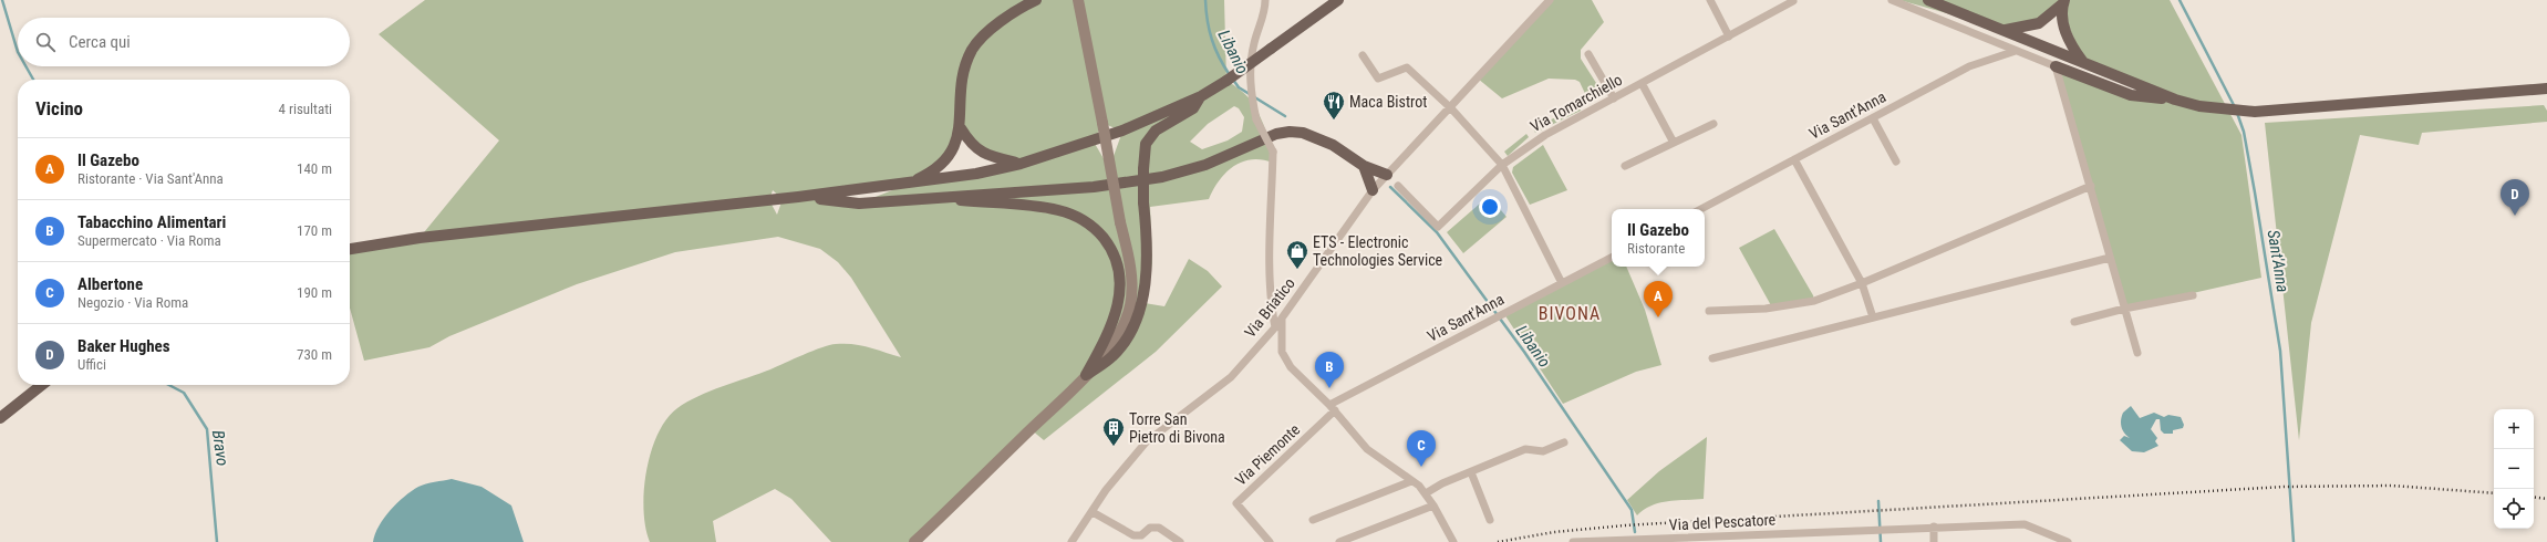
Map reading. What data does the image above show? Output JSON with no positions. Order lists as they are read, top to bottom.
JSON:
{
  "streets": {
    "street": [
      "Via Tomarchiello",
      "Via Sant'Anna",
      "Via Briatico",
      "Via Piemonte",
      "Via del Pescatore"
    ]
  },
  "crossings": [
    ["Via Sant'Anna", "Via Piemonte"]
  ],
  "districts": ["BIVONA"],
  "water": ["Libanio", "Sant'Anna", "Bravo"],
  "places": {
    "restaurant": ["Maca Bistrot"],
    "shop": ["ETS - Electronic Technologies Service"],
    "building": ["Torre San Pietro di Bivona"]
  },
  "page": {
    "search": "Cerca qui",
    "heading": ["Vicino", "4 risultati"],
    "list": [
      {
        "mark": "A",
        "name": "Il Gazebo",
        "note": "Ristorante · Via Sant'Anna",
        "value": "140 m"
      },
      {
        "mark": "B",
        "name": "Tabacchino Alimentari",
        "note": "Supermercato · Via Roma",
        "value": "170 m"
      },
      {
        "mark": "C",
        "name": "Albertone",
        "note": "Negozio · Via Roma",
        "value": "190 m"
      },
      {
        "mark": "D",
        "name": "Baker Hughes",
        "note": "Uffici",
        "value": "730 m"
      }
    ],
    "pins": [
      "D",
      "A",
      "B",
      "C"
    ],
    "popup": ["Il Gazebo", "Ristorante"],
    "map_buttons": ["+", "−"]
  }
}
